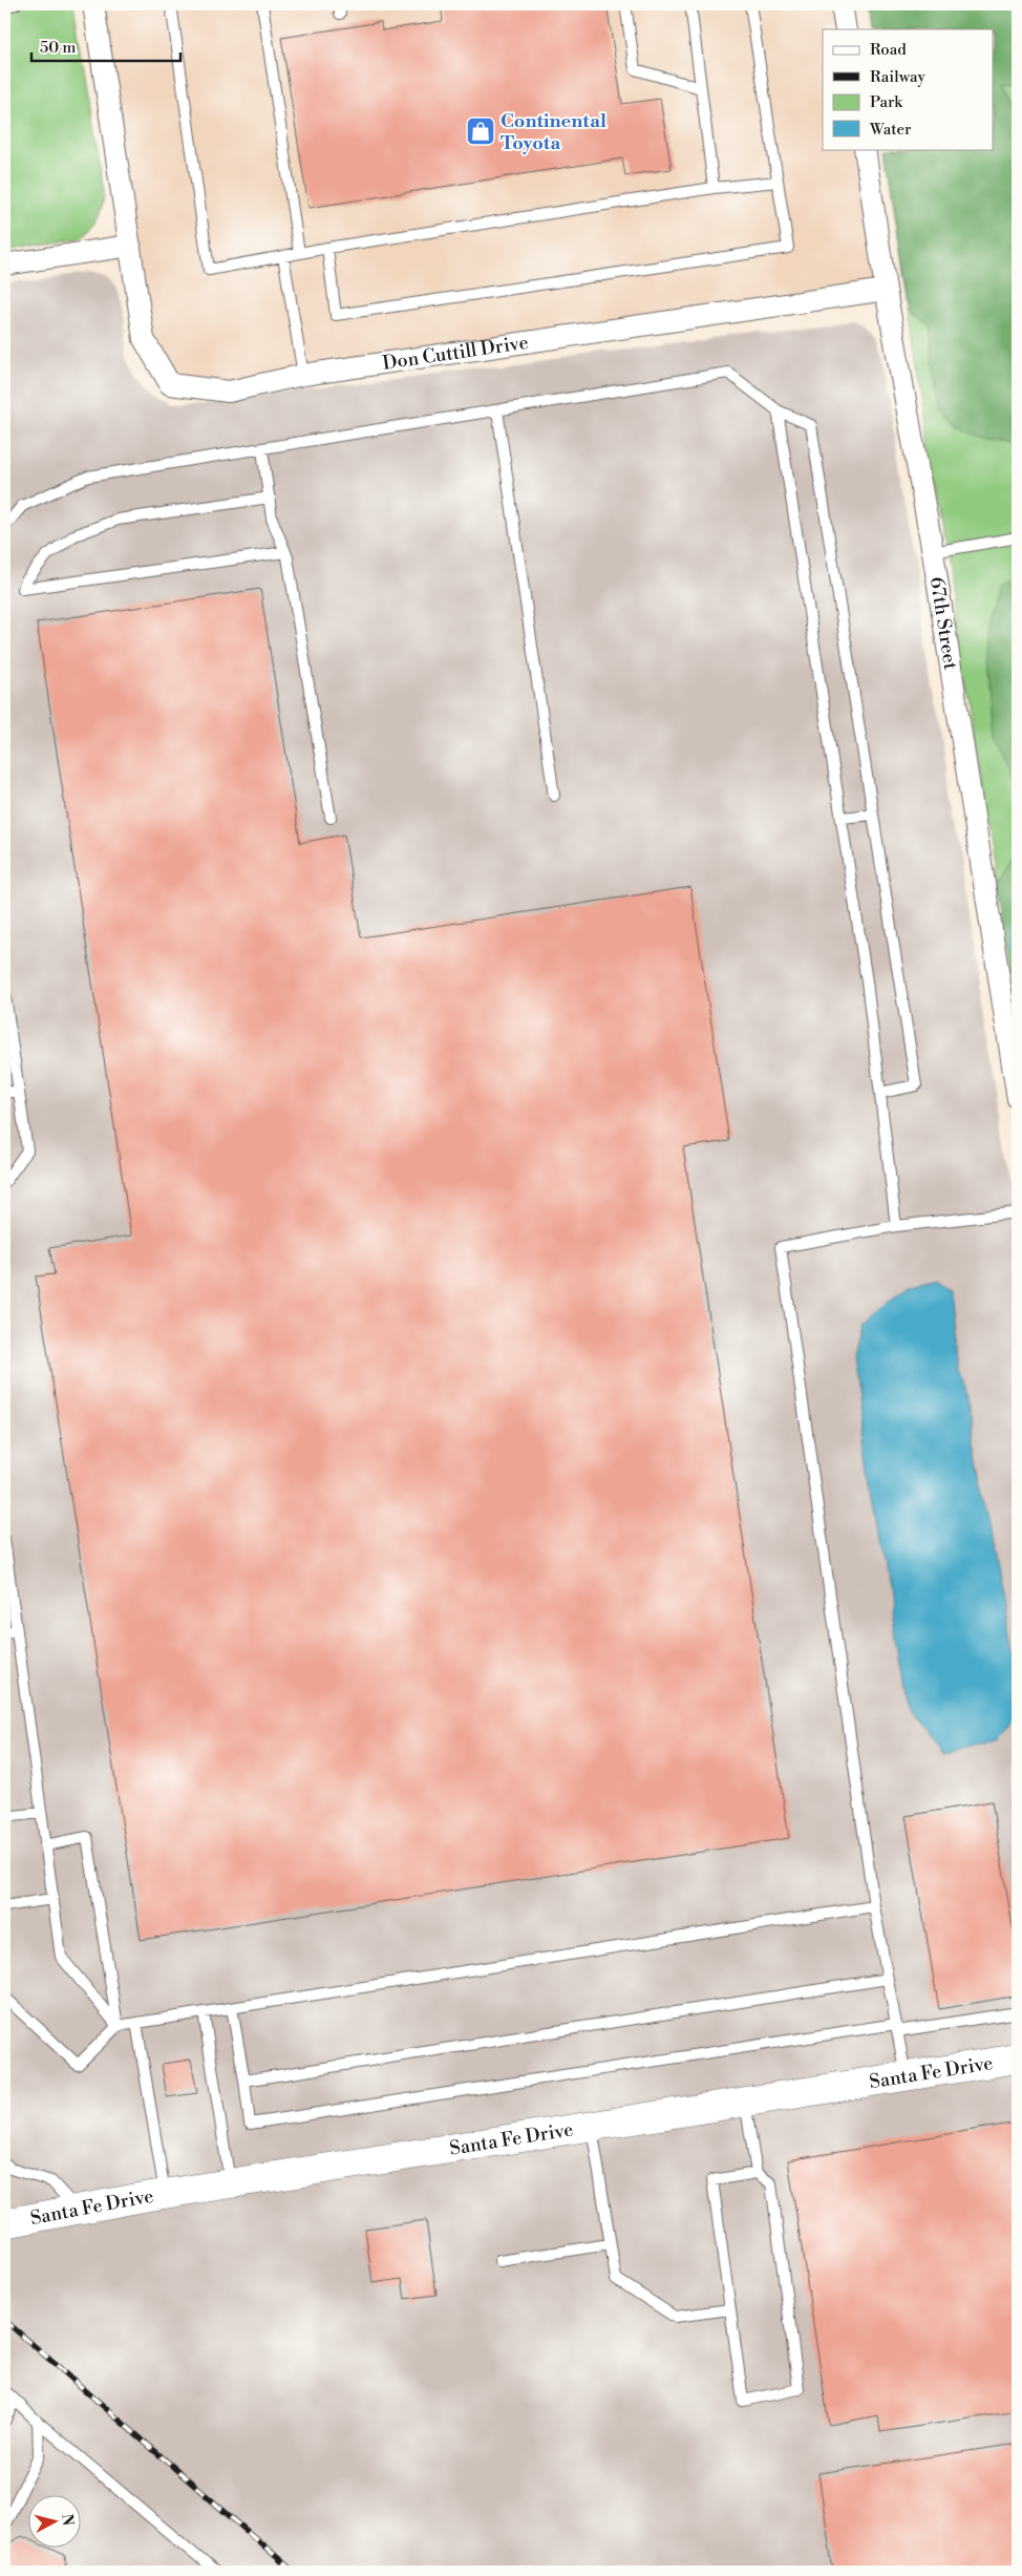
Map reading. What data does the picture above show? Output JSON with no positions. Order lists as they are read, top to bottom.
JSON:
{
  "streets": {
    "street": ["Don Cuttill Drive", "67th Street", "Santa Fe Drive"]
  },
  "crossings": [
    ["Don Cuttill Drive", "67th Street"]
  ],
  "places": {
    "shop": ["Continental Toyota"]
  },
  "legend": [
    "Road",
    "Railway",
    "Park",
    "Water"
  ],
  "scale_bar": "50 m",
  "north": "right"
}
